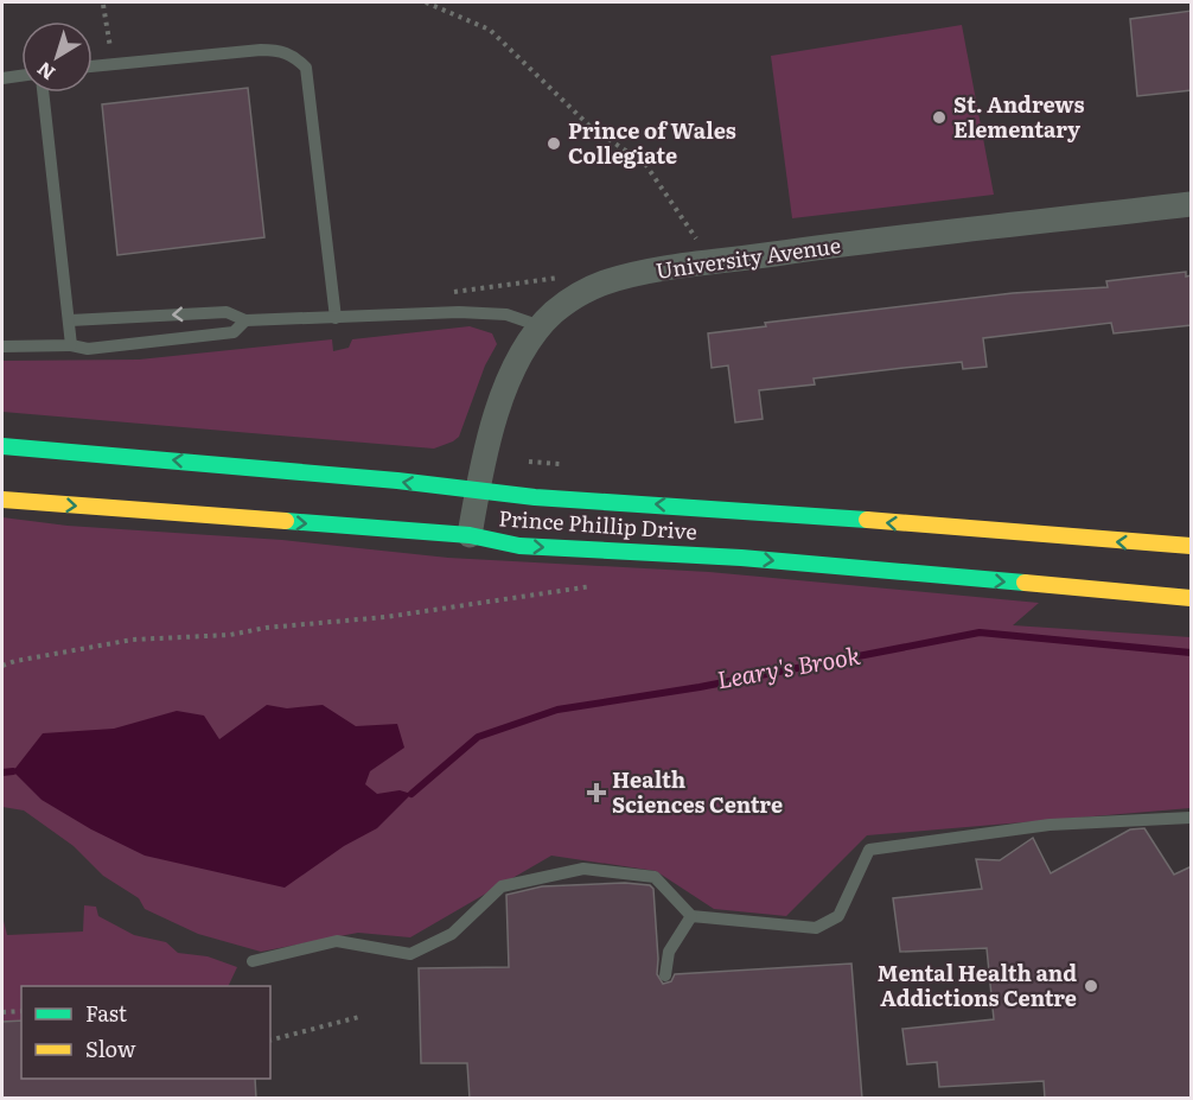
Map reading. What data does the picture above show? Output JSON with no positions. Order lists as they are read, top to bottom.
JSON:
{
  "streets": {
    "main road": ["Prince Phillip Drive"],
    "street": ["University Avenue"]
  },
  "crossings": [
    ["University Avenue", "Prince Phillip Drive"]
  ],
  "water": ["Leary's Brook"],
  "places": {
    "other": ["St. Andrews Elementary", "Prince of Wales Collegiate", "Mental Health and Addictions Centre"],
    "health": ["Health Sciences Centre"]
  },
  "legend": ["Fast", "Slow"],
  "north": "bottom left"
}
